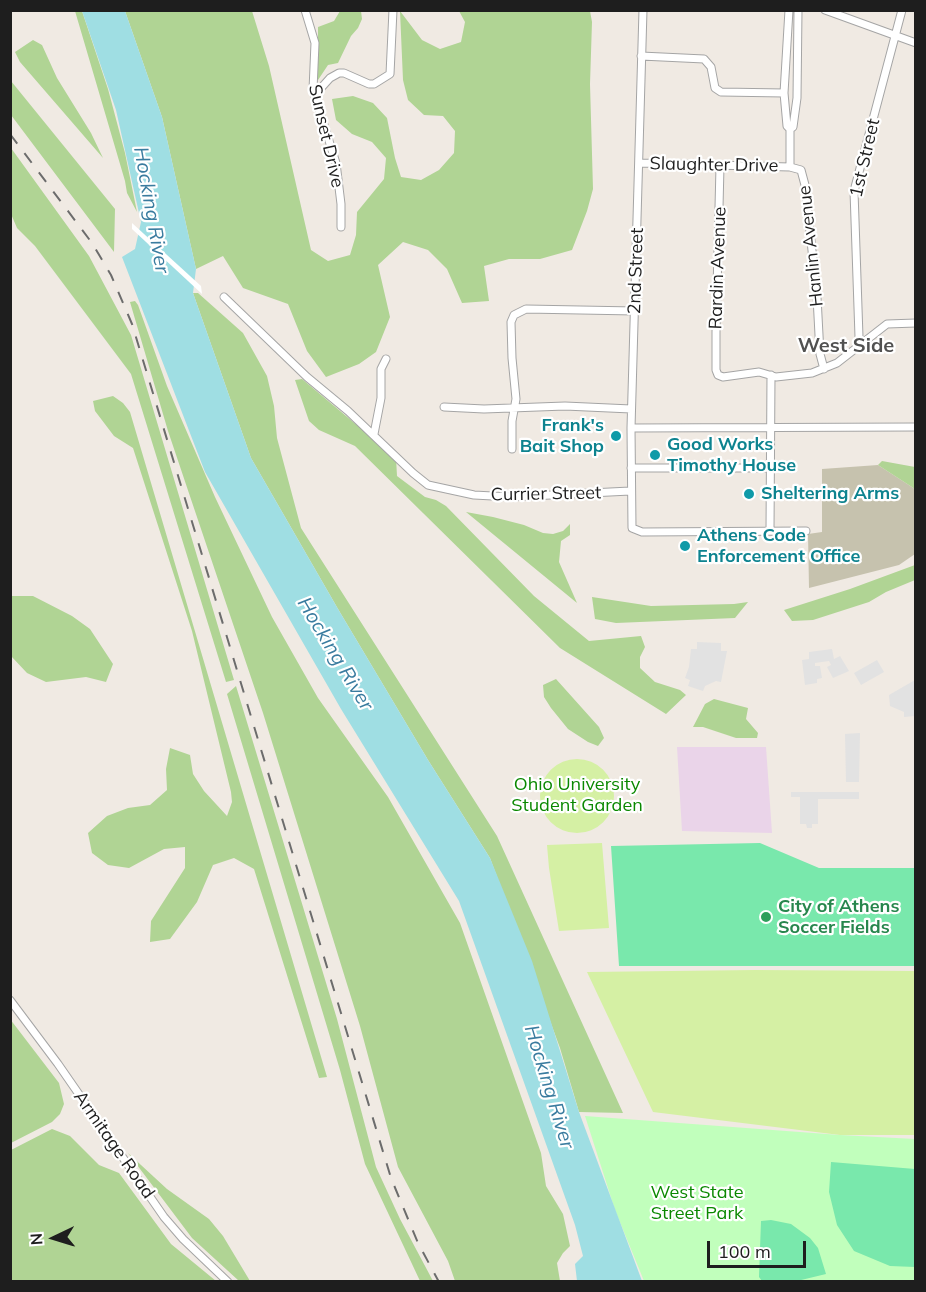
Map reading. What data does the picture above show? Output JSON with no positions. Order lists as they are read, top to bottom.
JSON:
{
  "streets": {
    "street": [
      "Sunset Drive",
      "1st Street",
      "Slaughter Drive",
      "Hanlin Avenue",
      "Rardin Avenue",
      "2nd Street",
      "Currier Street",
      "Armitage Road"
    ]
  },
  "crossings": [
    ["Slaughter Drive", "Hanlin Avenue"],
    ["Slaughter Drive", "Rardin Avenue"],
    ["Slaughter Drive", "2nd Street"],
    ["2nd Street", "Currier Street"]
  ],
  "districts": ["West Side"],
  "water": ["Hocking River"],
  "parks": ["Ohio University Student Garden", "West State Street Park"],
  "places": [
    "Frank's Bait Shop",
    "Good Works Timothy House",
    "Sheltering Arms",
    "Athens Code Enforcement Office",
    "City of Athens Soccer Fields"
  ],
  "scale_bar": "100 m",
  "north": "left"
}
